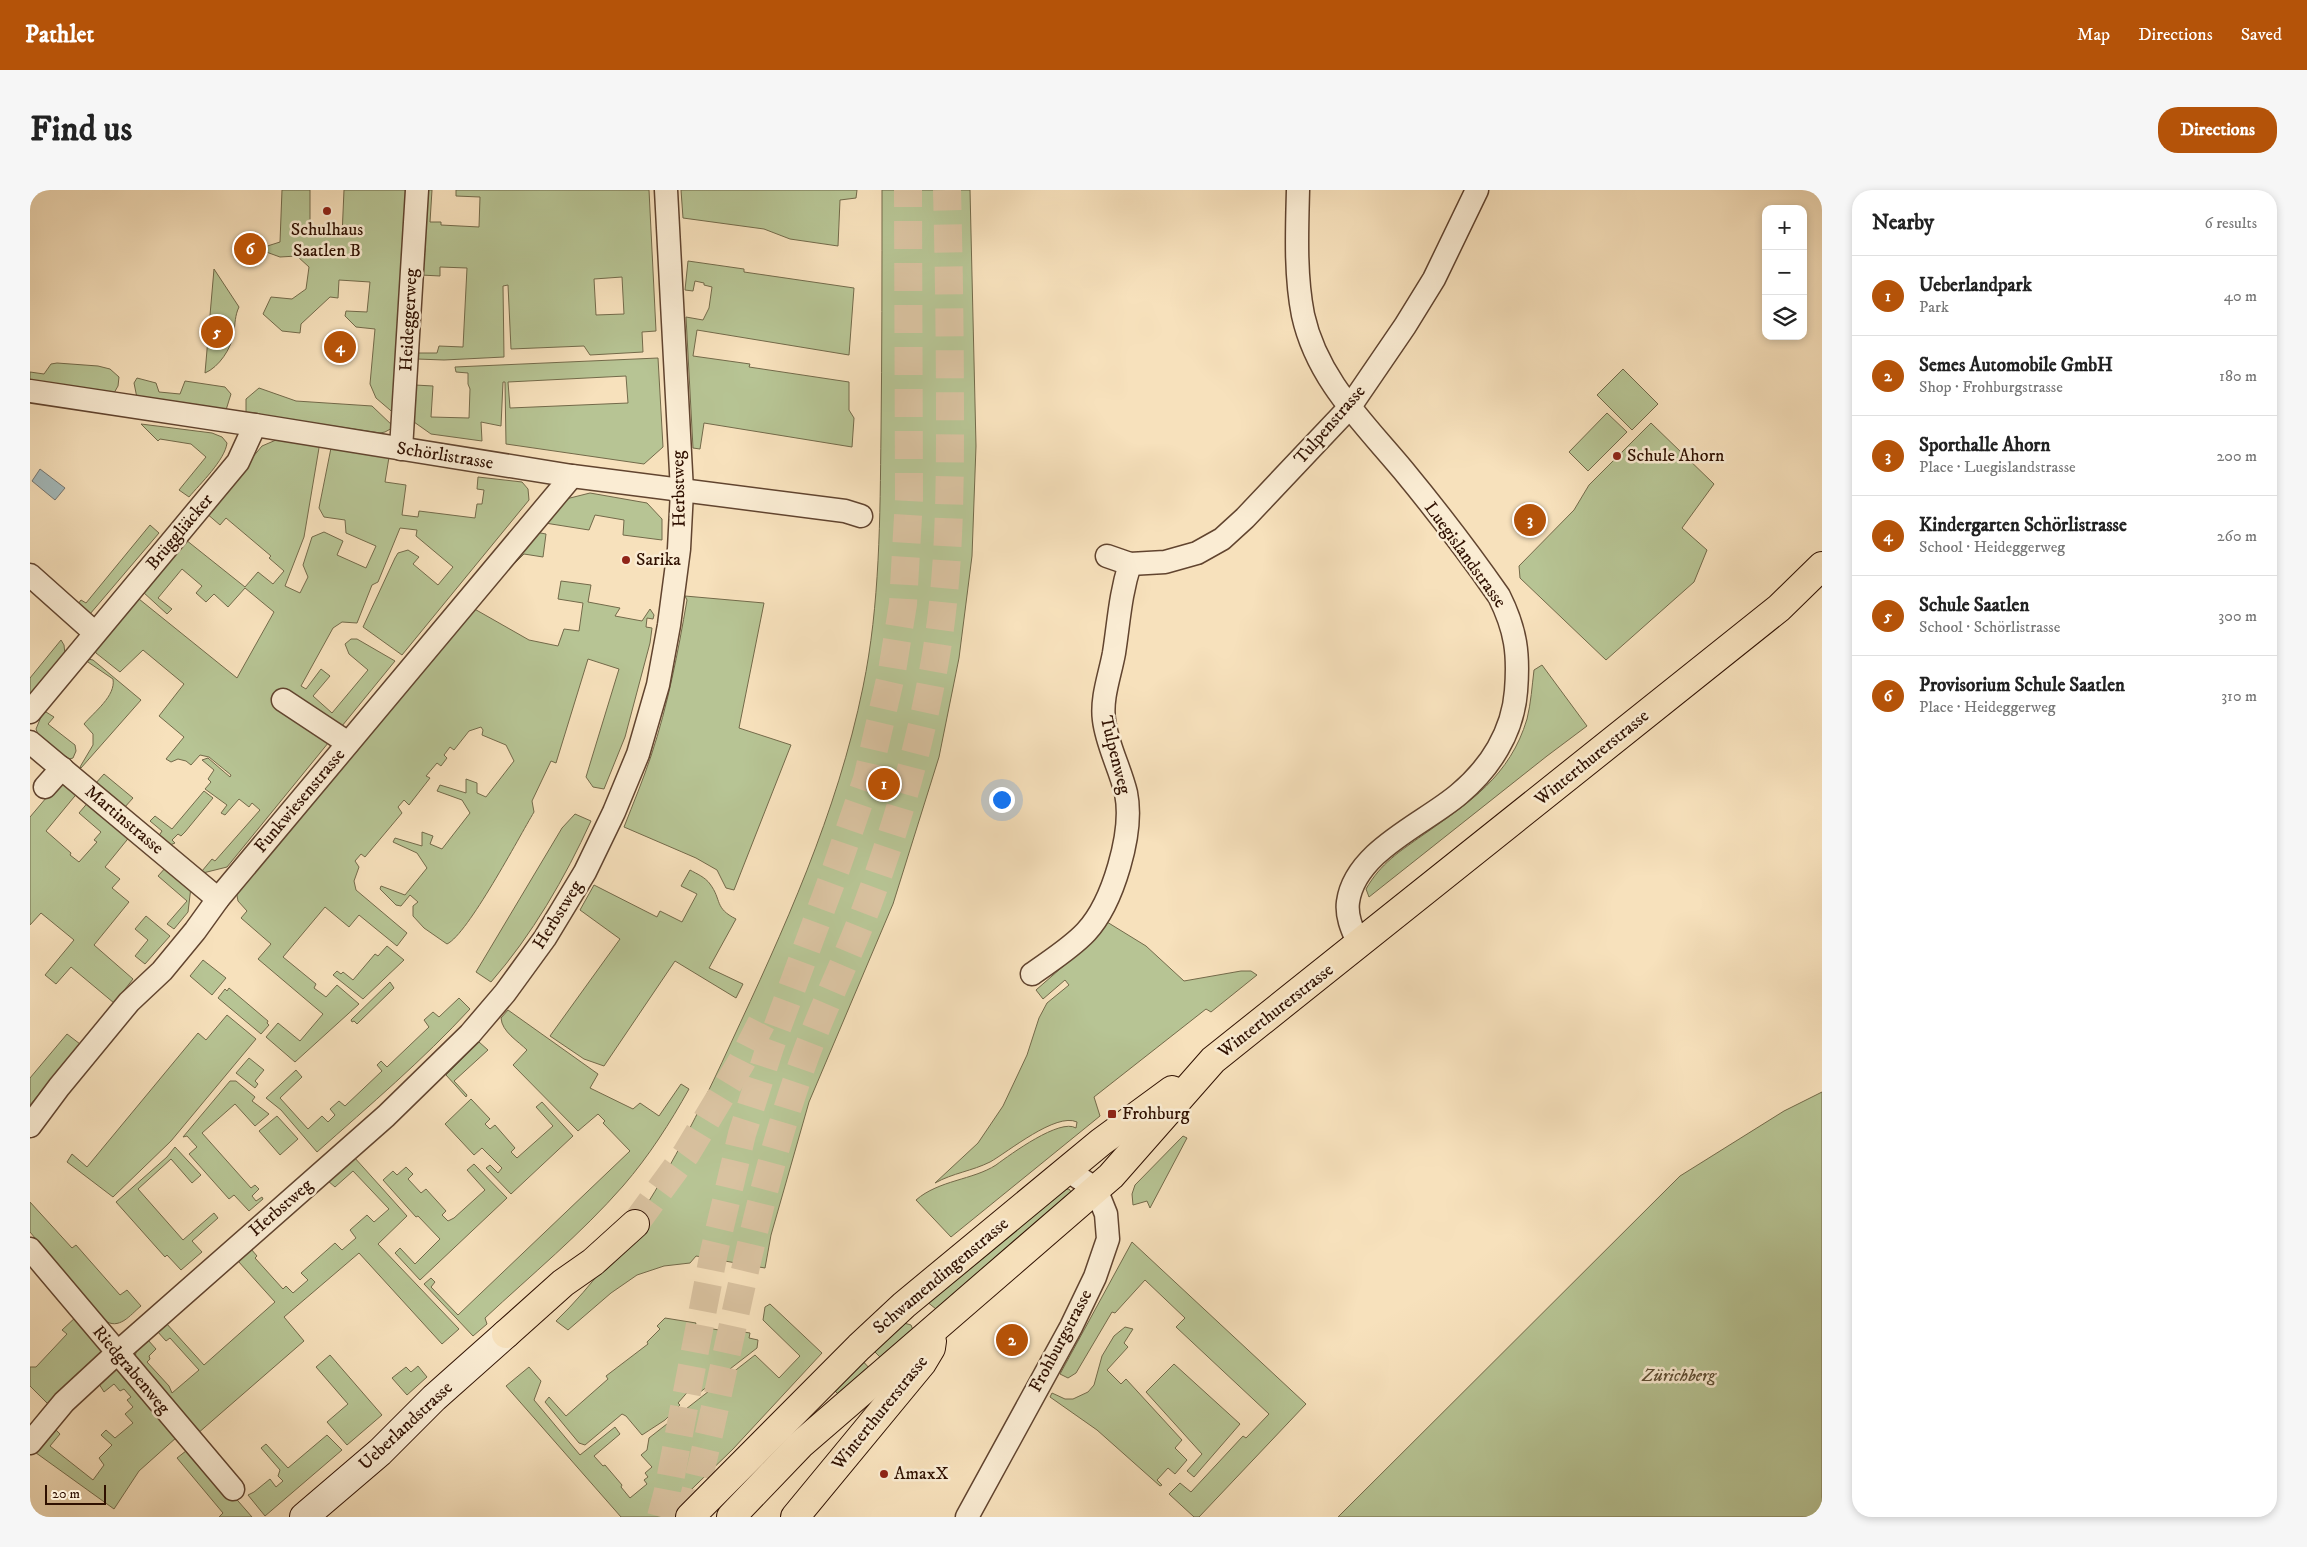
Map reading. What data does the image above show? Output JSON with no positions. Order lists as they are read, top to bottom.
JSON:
{
  "streets": {
    "main road": ["Winterthurerstrasse", "Schwamendingenstrasse"],
    "street": [
      "Heideggerweg",
      "Tulpenstrasse",
      "Schörlistrasse",
      "Herbstweg",
      "Brüggliäcker",
      "Luegislandstrasse",
      "Tulpenweg",
      "Funkwiesenstrasse",
      "Martinstrasse",
      "Frohburgstrasse",
      "Riedgrabenweg",
      "Ueberlandstrasse"
    ]
  },
  "crossings": [
    ["Heideggerweg", "Schörlistrasse"],
    ["Tulpenstrasse", "Luegislandstrasse"],
    ["Tulpenstrasse", "Tulpenweg"],
    ["Schörlistrasse", "Herbstweg"],
    ["Schörlistrasse", "Brüggliäcker"],
    ["Schörlistrasse", "Funkwiesenstrasse"],
    ["Herbstweg", "Riedgrabenweg"],
    ["Luegislandstrasse", "Winterthurerstrasse"],
    ["Winterthurerstrasse", "Schwamendingenstrasse"],
    ["Winterthurerstrasse", "Frohburgstrasse"],
    ["Funkwiesenstrasse", "Martinstrasse"]
  ],
  "parks": ["Zürichberg"],
  "places": {
    "other": [
      "Schulhaus Saatlen B",
      "Schule Ahorn",
      "Sarika",
      "AmaxX"
    ],
    "transit": ["Frohburg"]
  },
  "scale_bar": "20 m",
  "page": {
    "header": "Pathlet",
    "nav": ["Map", "Directions", "Saved"],
    "buttons": "Directions",
    "title": "Find us",
    "heading": ["Nearby", "6 results"],
    "map_buttons": ["+", "−"],
    "pins": [
      "6",
      "5",
      "4",
      "3",
      "1",
      "2"
    ],
    "list": [
      {
        "mark": "1",
        "name": "Ueberlandpark",
        "note": "Park",
        "value": "40 m"
      },
      {
        "mark": "2",
        "name": "Semes Automobile GmbH",
        "note": "Shop · Frohburgstrasse",
        "value": "180 m"
      },
      {
        "mark": "3",
        "name": "Sporthalle Ahorn",
        "note": "Place · Luegislandstrasse",
        "value": "200 m"
      },
      {
        "mark": "4",
        "name": "Kindergarten Schörlistrasse",
        "note": "School · Heideggerweg",
        "value": "260 m"
      },
      {
        "mark": "5",
        "name": "Schule Saatlen",
        "note": "School · Schörlistrasse",
        "value": "300 m"
      },
      {
        "mark": "6",
        "name": "Provisorium Schule Saatlen",
        "note": "Place · Heideggerweg",
        "value": "310 m"
      }
    ],
    "scale": "20 m"
  }
}
